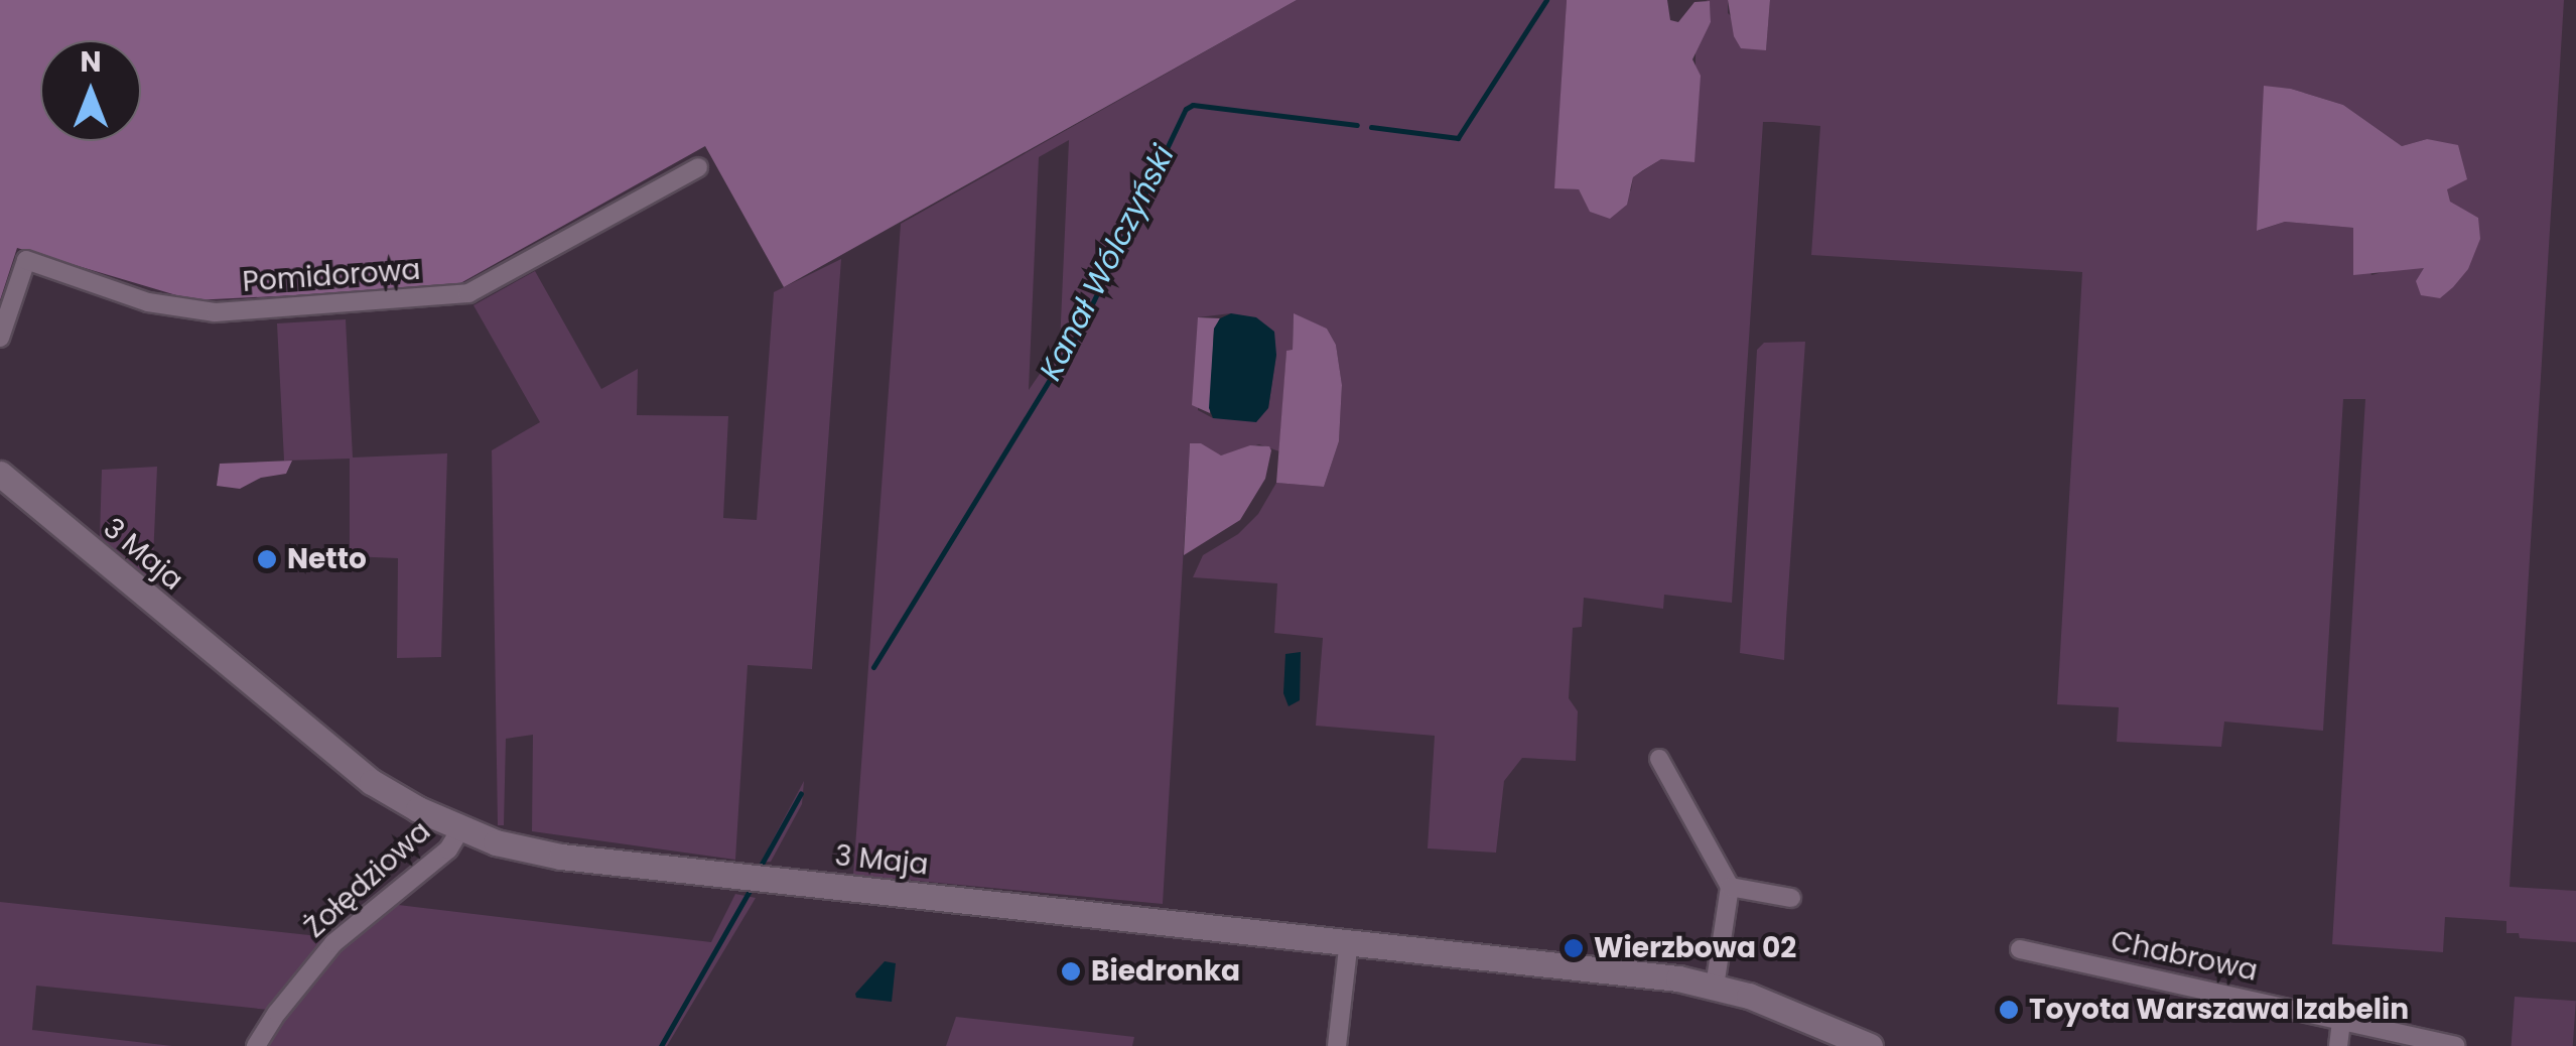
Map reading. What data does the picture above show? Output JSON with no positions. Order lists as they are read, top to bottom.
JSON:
{
  "streets": {
    "street": [
      "Pomidorowa",
      "3 Maja",
      "Żołędziowa",
      "Chabrowa"
    ]
  },
  "crossings": [
    ["3 Maja", "Żołędziowa"]
  ],
  "water": ["Kanał Wólczyński"],
  "places": [
    "Netto",
    "Wierzbowa 02",
    "Biedronka",
    "Toyota Warszawa Izabelin"
  ],
  "north": "top"
}
